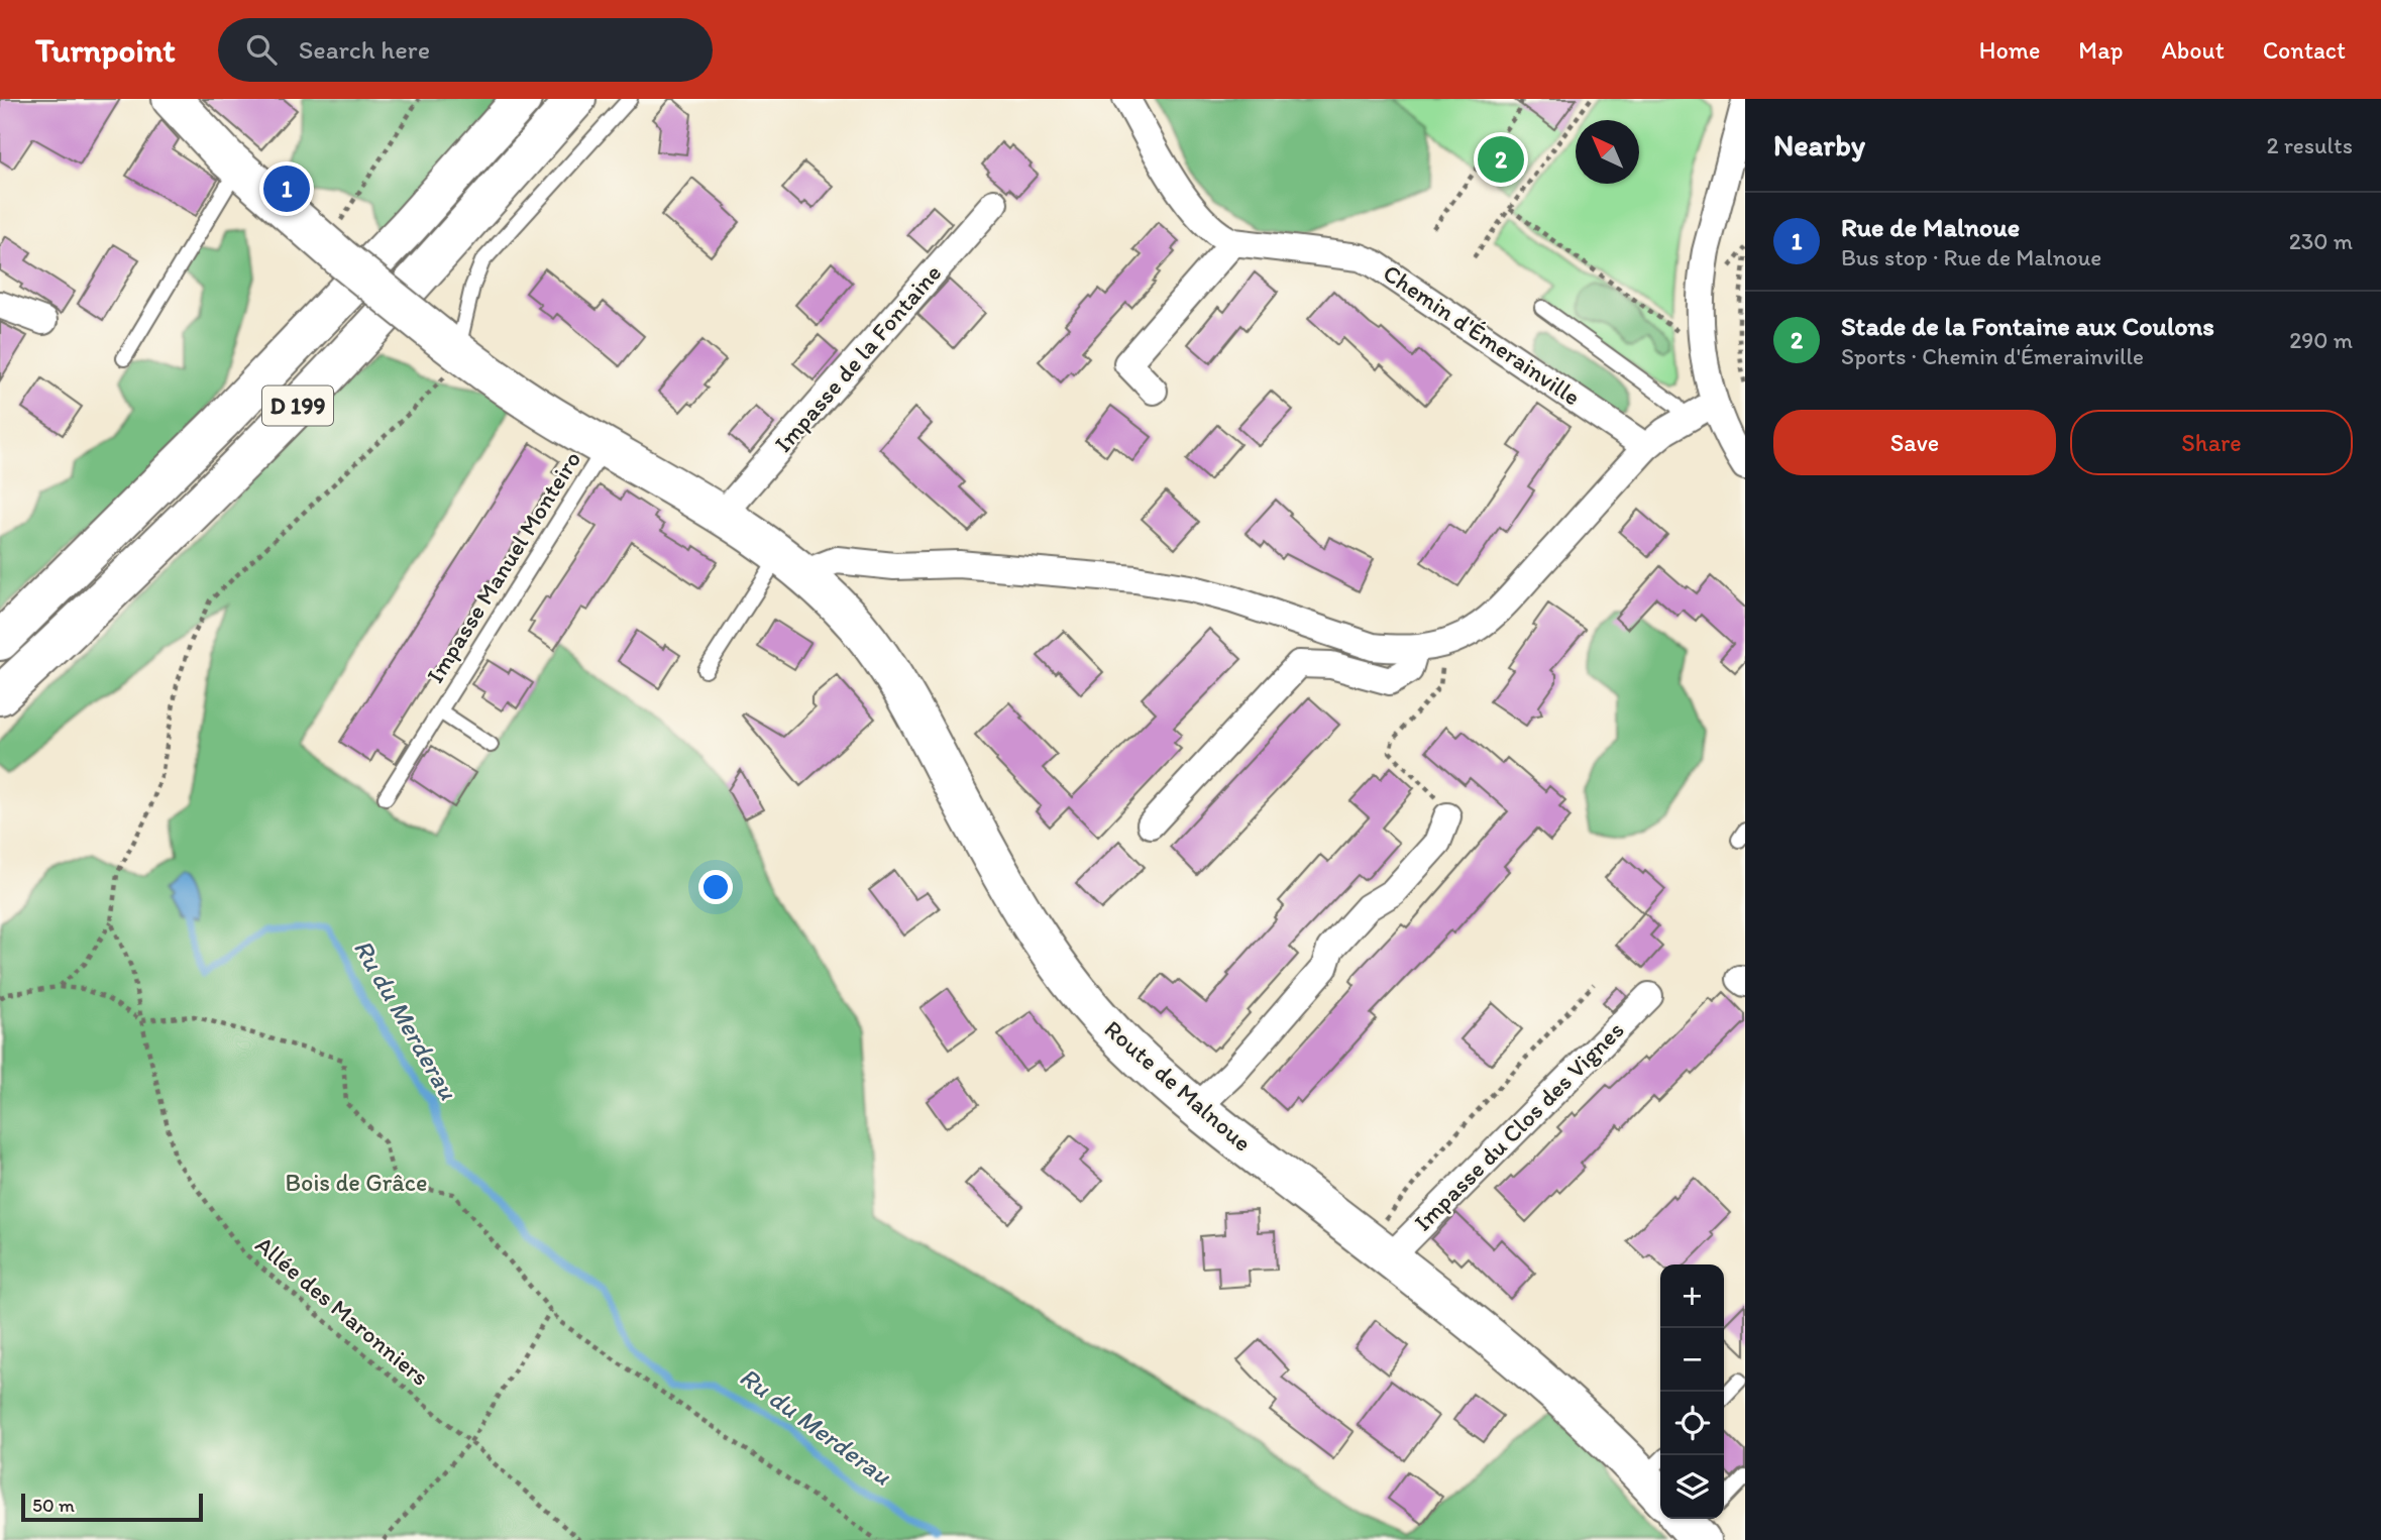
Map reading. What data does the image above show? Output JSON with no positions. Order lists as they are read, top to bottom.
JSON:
{
  "streets": {
    "main road": ["D 199", "Route de Malnoue"],
    "street": ["Chemin d'Émerainville", "Impasse de la Fontaine", "Impasse du Clos des Vignes"],
    "lane": ["Impasse Manuel Monteiro"],
    "path": ["Allée des Maronniers"]
  },
  "crossings": [
    ["Impasse de la Fontaine", "Route de Malnoue"],
    ["Impasse Manuel Monteiro", "Route de Malnoue"],
    ["Route de Malnoue", "Impasse du Clos des Vignes"]
  ],
  "water": ["Ru du Merderau"],
  "parks": ["Bois de Grâce"],
  "scale_bar": "50 m",
  "north": "top left",
  "page": {
    "header": "Turnpoint",
    "search": "Search here",
    "nav": [
      "Home",
      "Map",
      "About",
      "Contact"
    ],
    "heading": ["Nearby", "2 results"],
    "pins": ["2", "1"],
    "list": [
      {
        "mark": "1",
        "name": "Rue de Malnoue",
        "note": "Bus stop · Rue de Malnoue",
        "value": "230 m"
      },
      {
        "mark": "2",
        "name": "Stade de la Fontaine aux Coulons",
        "note": "Sports · Chemin d'Émerainville",
        "value": "290 m"
      }
    ],
    "buttons": ["Save", "Share"],
    "map_buttons": ["+", "−"],
    "scale": "50 m"
  }
}
